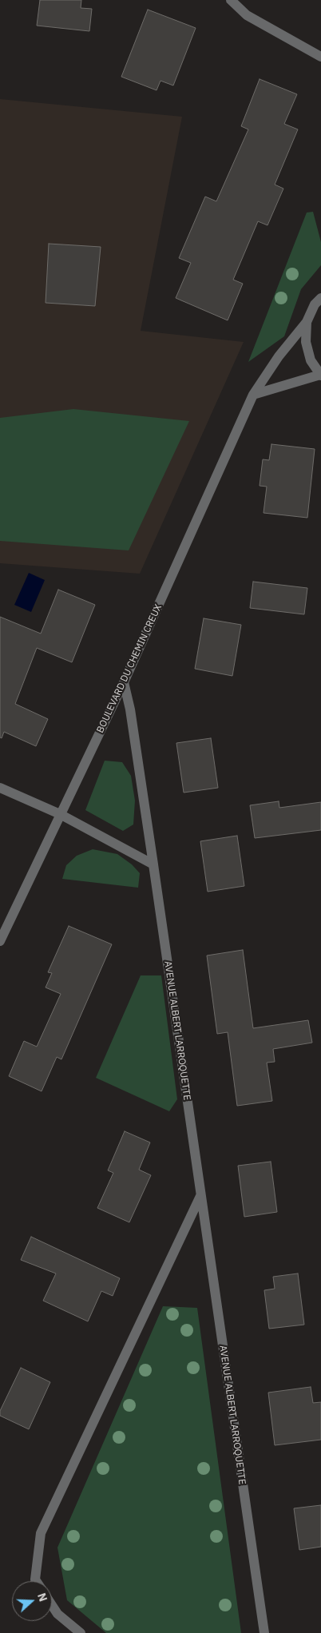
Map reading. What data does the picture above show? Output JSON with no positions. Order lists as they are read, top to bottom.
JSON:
{
  "streets": {
    "street": ["BOULEVARD DU CHEMIN CREUX", "AVENUE ALBERT LARROQUETTE"]
  },
  "crossings": [
    ["BOULEVARD DU CHEMIN CREUX", "AVENUE ALBERT LARROQUETTE"]
  ],
  "north": "right"
}
